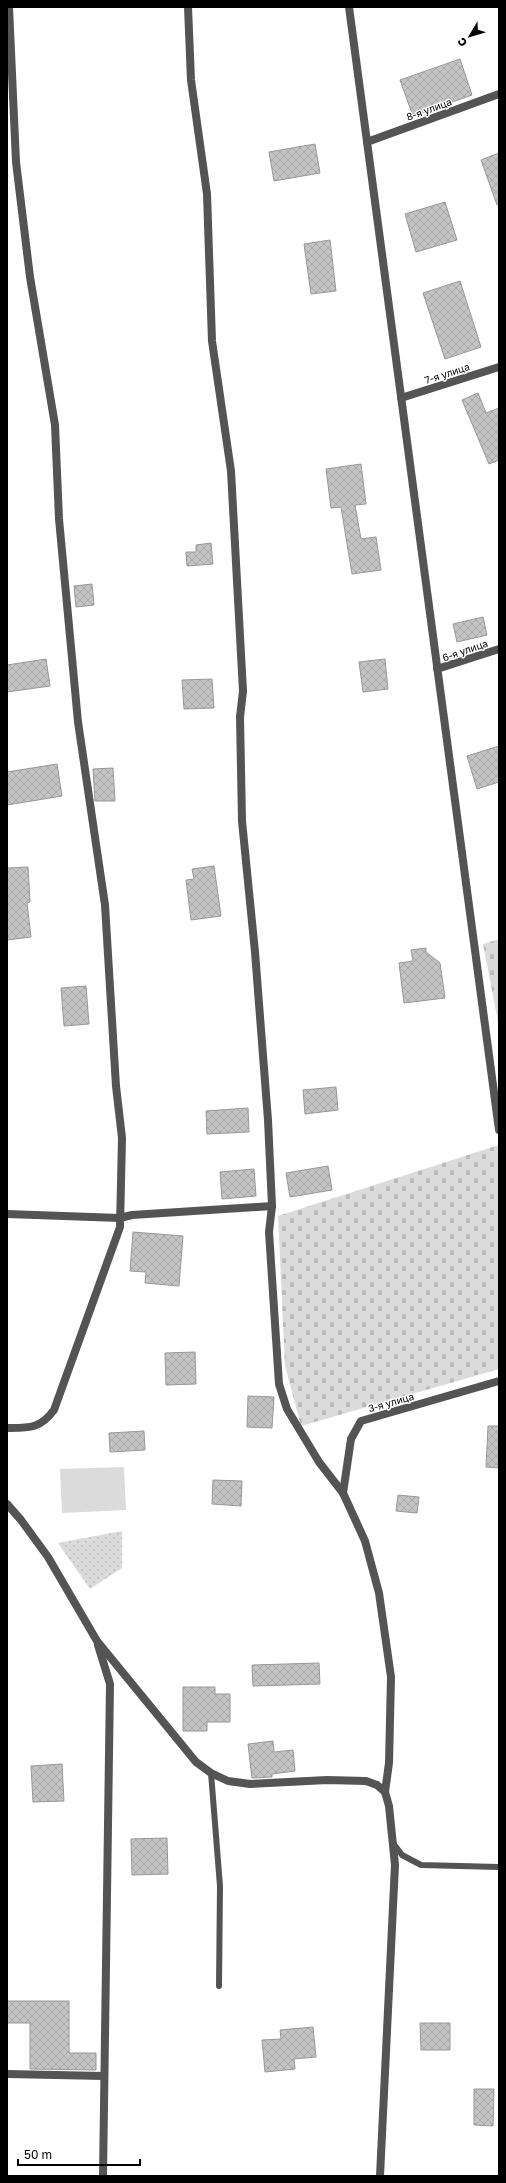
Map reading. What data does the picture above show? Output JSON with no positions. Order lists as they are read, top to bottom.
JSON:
{
  "streets": {
    "street": [
      "8-я улица",
      "7-я улица",
      "6-я улица",
      "3-я улица"
    ]
  },
  "scale_bar": "50 m",
  "north": "bottom left"
}
